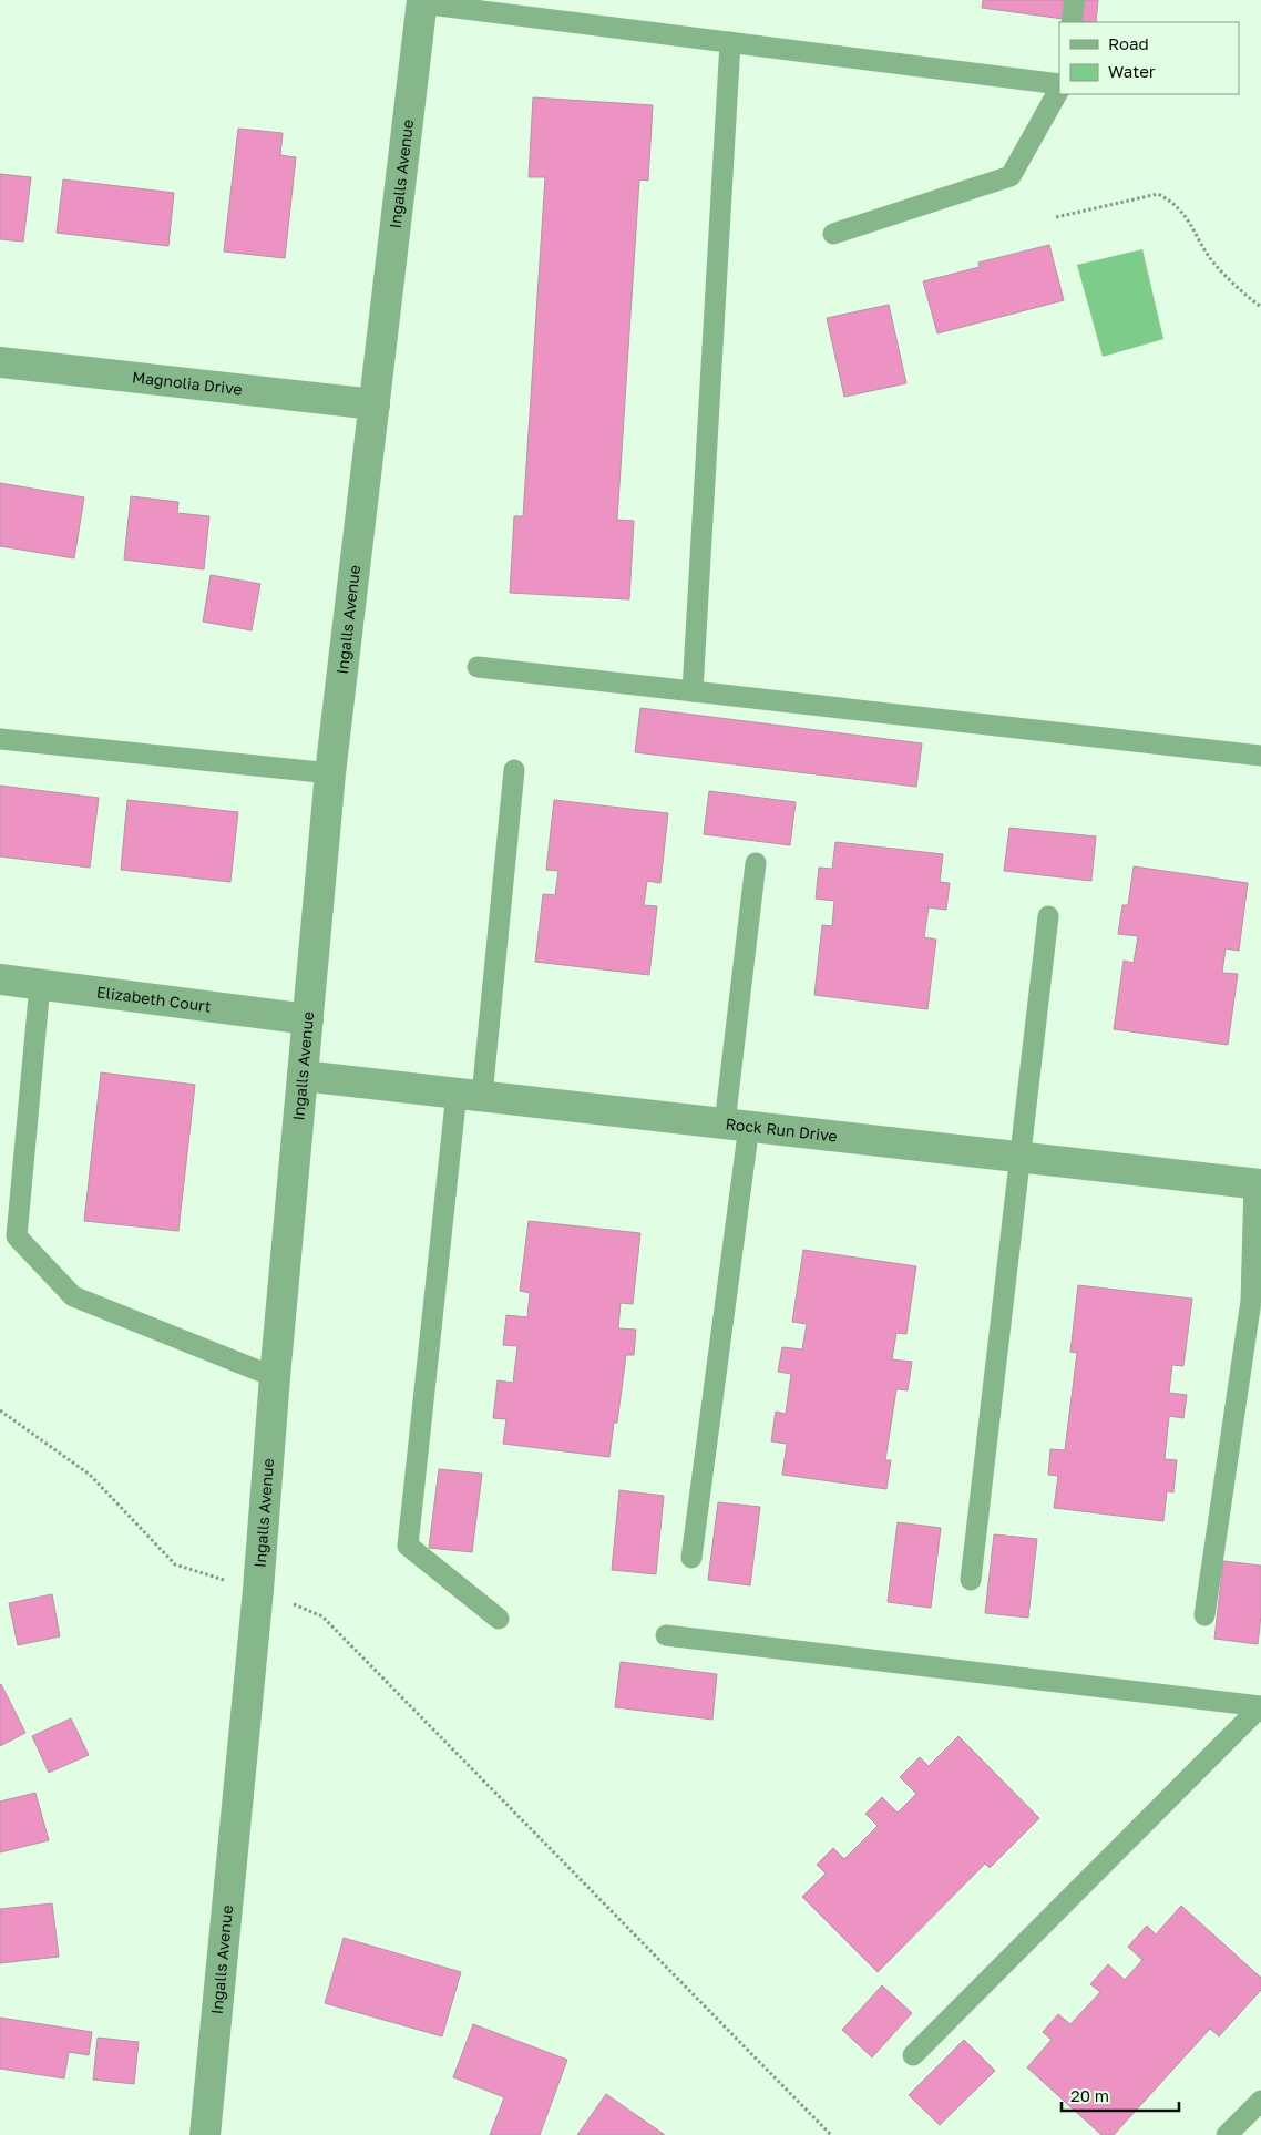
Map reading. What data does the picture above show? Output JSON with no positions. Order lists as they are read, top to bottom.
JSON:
{
  "streets": {
    "street": [
      "Ingalls Avenue",
      "Magnolia Drive",
      "Elizabeth Court",
      "Rock Run Drive"
    ]
  },
  "crossings": [
    ["Ingalls Avenue", "Magnolia Drive"],
    ["Ingalls Avenue", "Elizabeth Court"],
    ["Ingalls Avenue", "Rock Run Drive"]
  ],
  "legend": ["Road", "Water"],
  "scale_bar": "20 m"
}
